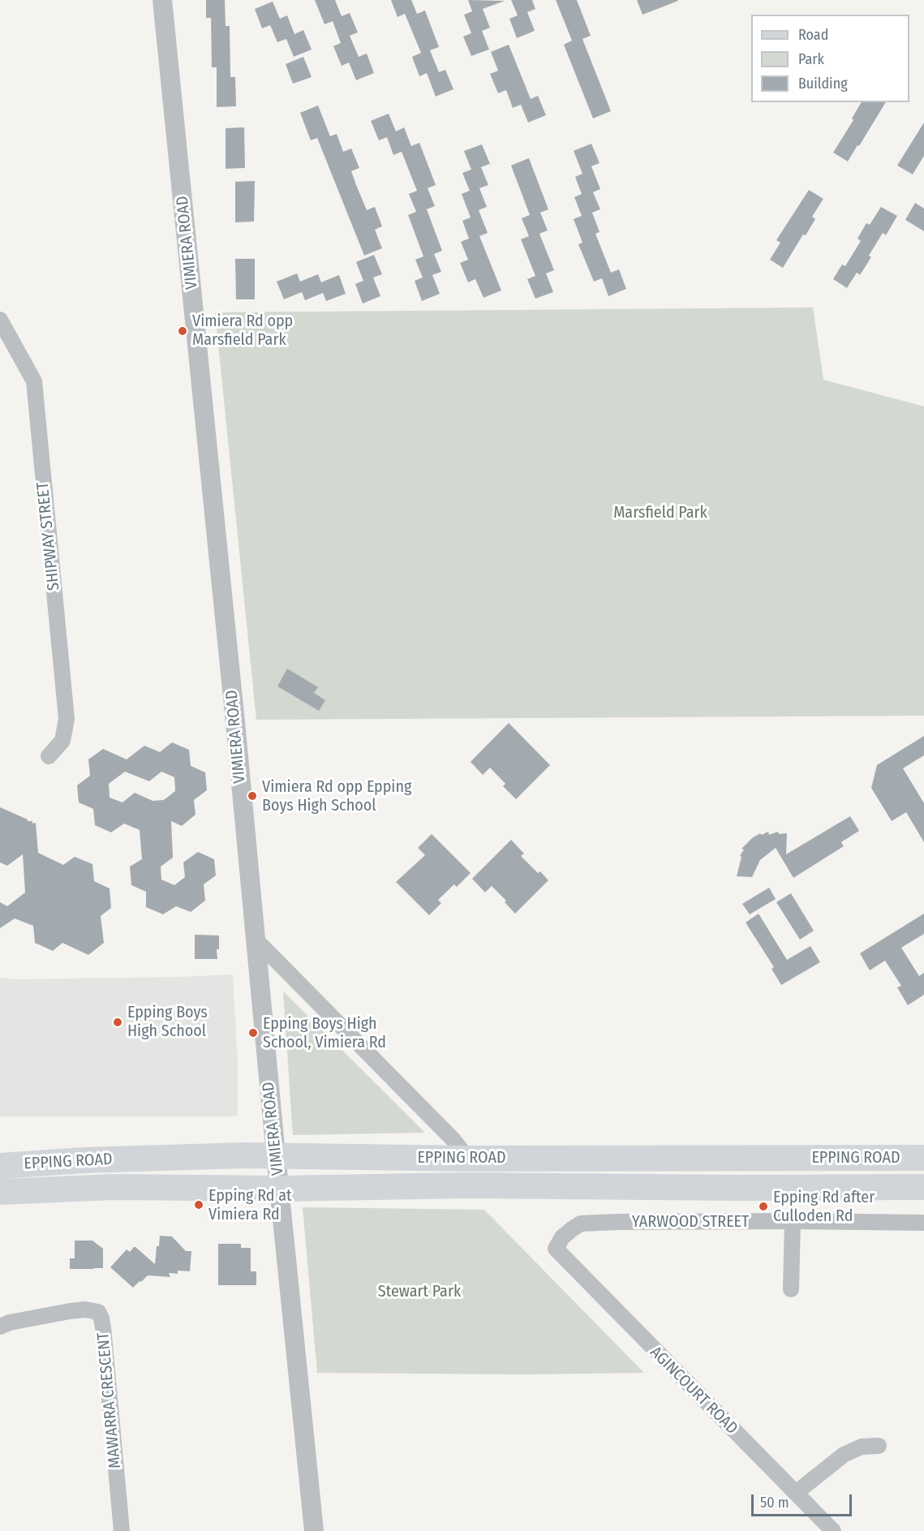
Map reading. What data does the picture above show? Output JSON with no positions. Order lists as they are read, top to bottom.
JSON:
{
  "streets": {
    "main road": ["EPPING ROAD"],
    "street": [
      "VIMIERA ROAD",
      "SHIPWAY STREET",
      "YARWOOD STREET",
      "AGINCOURT ROAD",
      "MAWARRA CRESCENT"
    ]
  },
  "crossings": [
    ["VIMIERA ROAD", "EPPING ROAD"],
    ["YARWOOD STREET", "AGINCOURT ROAD"]
  ],
  "parks": ["Marsfield Park", "Stewart Park"],
  "places": [
    "Vimiera Rd opp Marsfield Park",
    "Vimiera Rd opp Epping Boys High School",
    "Epping Boys High School",
    "Epping Boys High School, Vimiera Rd",
    "Epping Rd at Vimiera Rd",
    "Epping Rd after Culloden Rd"
  ],
  "legend": ["Road", "Park", "Building"],
  "scale_bar": "50 m"
}
